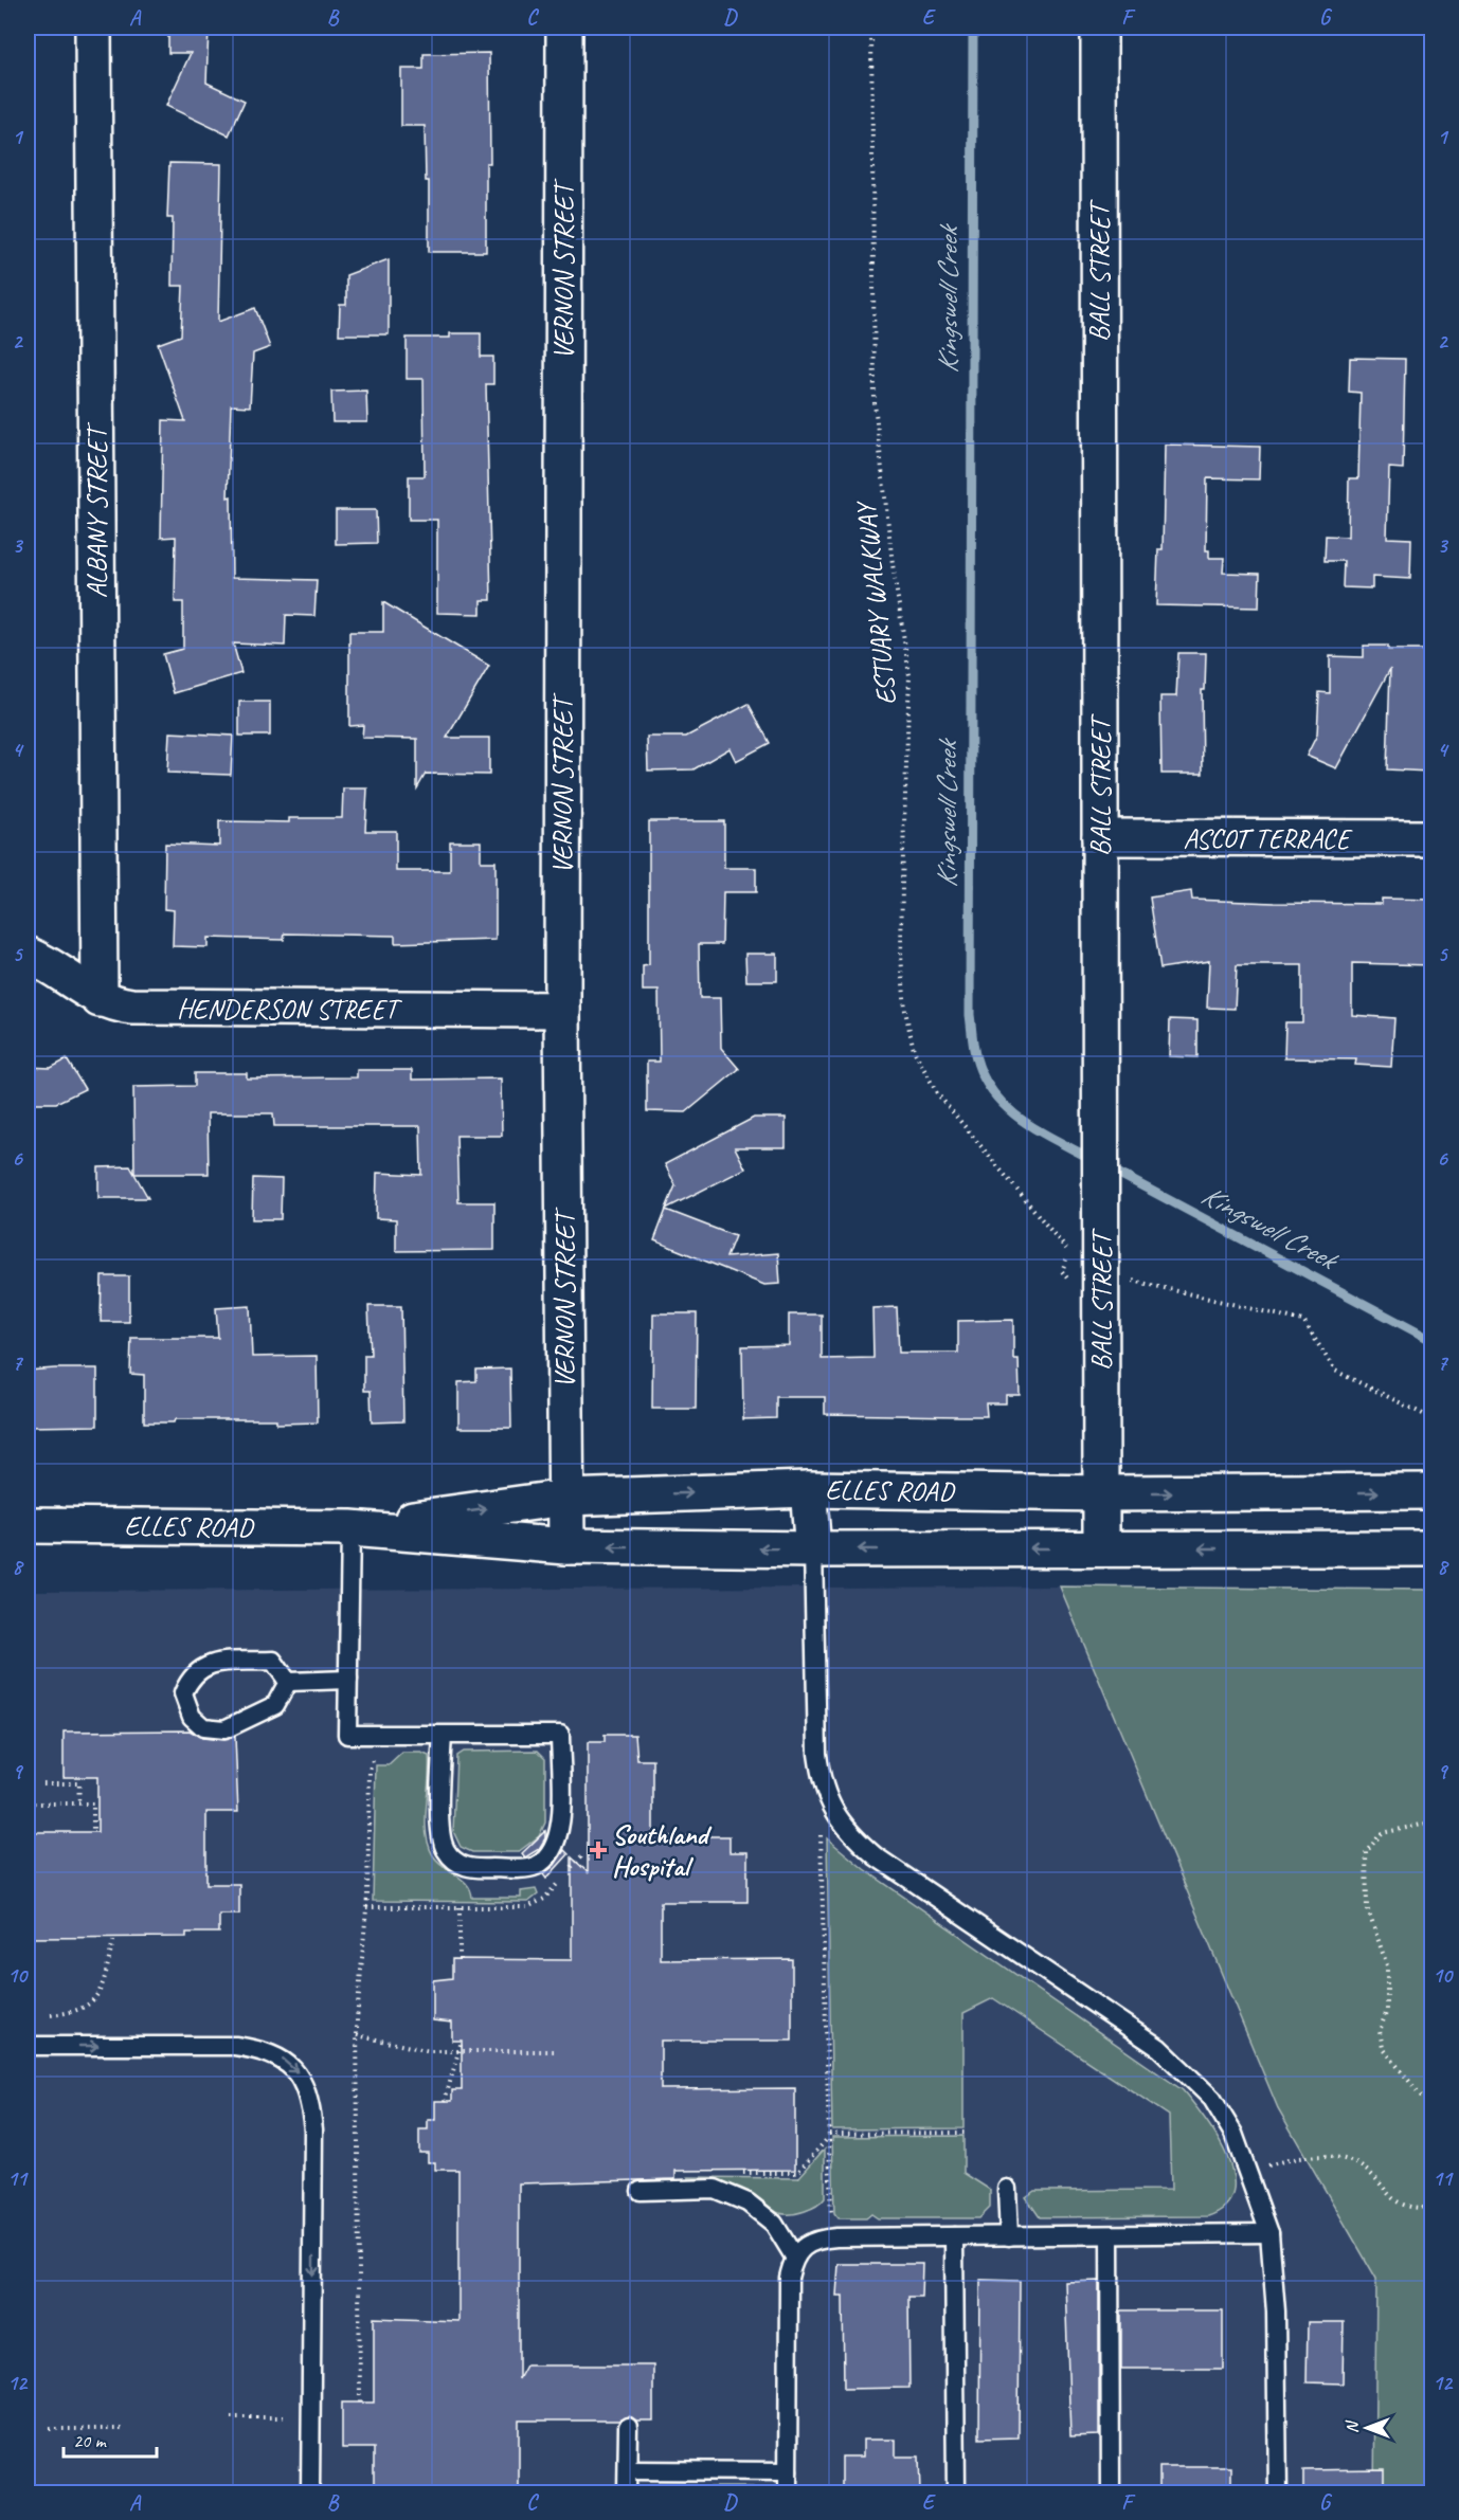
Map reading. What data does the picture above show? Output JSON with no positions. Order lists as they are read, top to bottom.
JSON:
{
  "streets": {
    "street": [
      "VERNON STREET",
      "BALL STREET",
      "ALBANY STREET",
      "ASCOT TERRACE",
      "HENDERSON STREET",
      "ELLES ROAD"
    ],
    "path": ["ESTUARY WALKWAY"]
  },
  "crossings": [
    ["VERNON STREET", "HENDERSON STREET"],
    ["VERNON STREET", "ELLES ROAD"],
    ["BALL STREET", "ASCOT TERRACE"],
    ["BALL STREET", "ELLES ROAD"],
    ["ALBANY STREET", "HENDERSON STREET"]
  ],
  "water": ["Kingswell Creek"],
  "places": {
    "health": ["Southland Hospital"]
  },
  "scale_bar": "20 m",
  "north": "left",
  "grid": {
    "columns": [
      "A",
      "B",
      "C",
      "D",
      "E",
      "F",
      "G"
    ],
    "rows": [
      "1",
      "2",
      "3",
      "4",
      "5",
      "6",
      "7",
      "8",
      "9",
      "10",
      "11",
      "12"
    ]
  }
}
